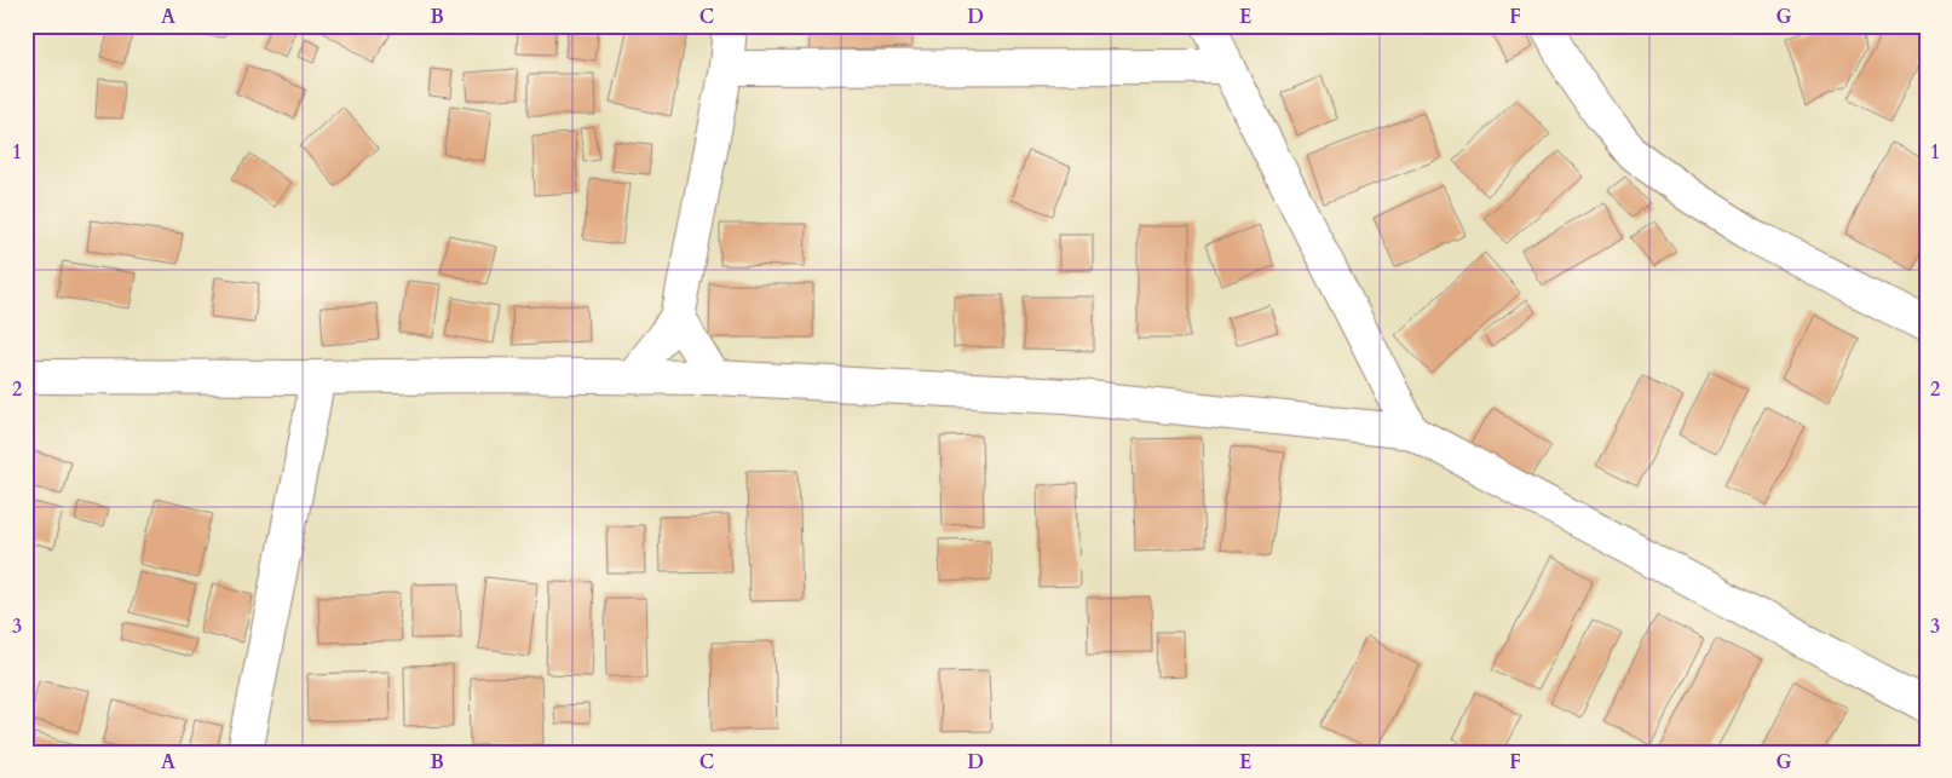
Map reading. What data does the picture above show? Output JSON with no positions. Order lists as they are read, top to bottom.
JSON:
{
  "grid": {
    "columns": [
      "A",
      "B",
      "C",
      "D",
      "E",
      "F",
      "G"
    ],
    "rows": ["1", "2", "3"]
  }
}
